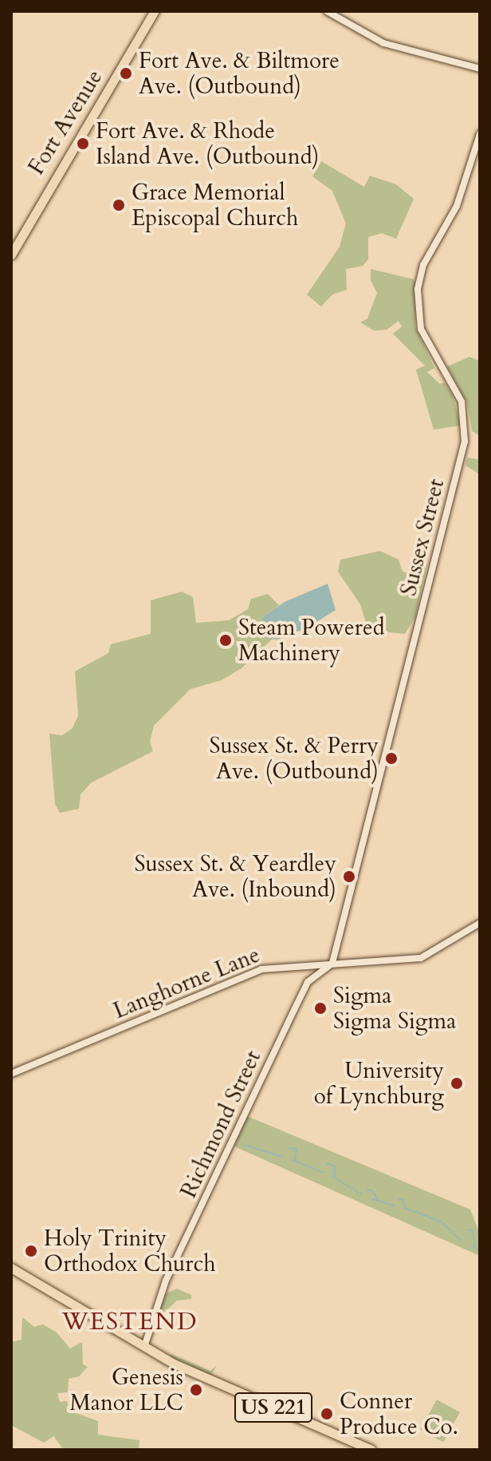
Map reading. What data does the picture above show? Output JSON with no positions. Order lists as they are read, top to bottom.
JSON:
{
  "streets": {
    "main road": ["Fort Avenue", "US 221"],
    "street": ["Sussex Street", "Langhorne Lane", "Richmond Street"]
  },
  "crossings": [
    ["Sussex Street", "Langhorne Lane"],
    ["Sussex Street", "Richmond Street"],
    ["Langhorne Lane", "Richmond Street"],
    ["Richmond Street", "US 221"]
  ],
  "districts": ["WESTEND"],
  "places": [
    "Fort Ave. & Biltmore Ave. (Outbound)",
    "Fort Ave. & Rhode Island Ave. (Outbound)",
    "Grace Memorial Episcopal Church",
    "Steam Powered Machinery",
    "Sussex St. & Perry Ave. (Outbound)",
    "Sussex St. & Yeardley Ave. (Inbound)",
    "Sigma Sigma Sigma",
    "University of Lynchburg",
    "Holy Trinity Orthodox Church",
    "Genesis Manor LLC",
    "Conner Produce Co."
  ]
}
